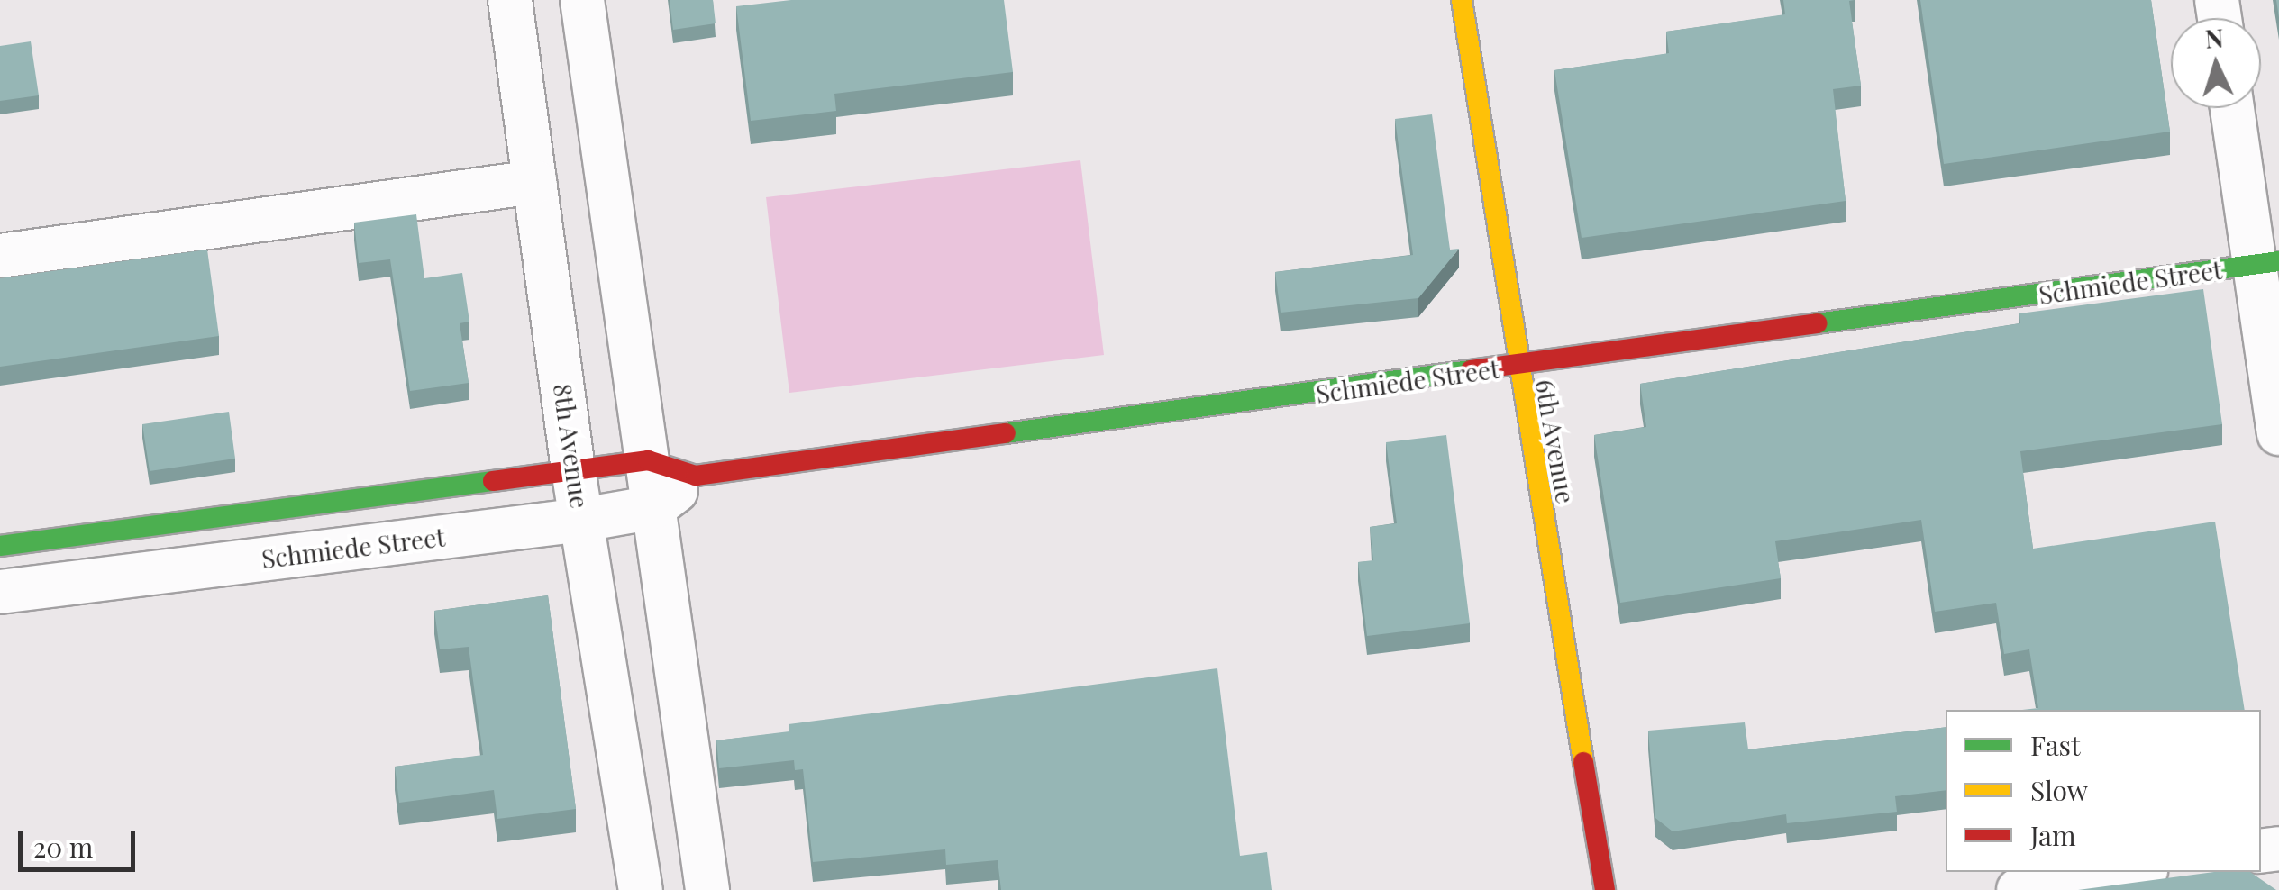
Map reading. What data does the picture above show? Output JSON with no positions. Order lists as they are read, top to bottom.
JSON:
{
  "streets": {
    "street": ["Schmiede Street", "6th Avenue", "8th Avenue"]
  },
  "crossings": [
    ["Schmiede Street", "6th Avenue"],
    ["Schmiede Street", "8th Avenue"]
  ],
  "legend": ["Fast", "Slow", "Jam"],
  "scale_bar": "20 m",
  "north": "top"
}
